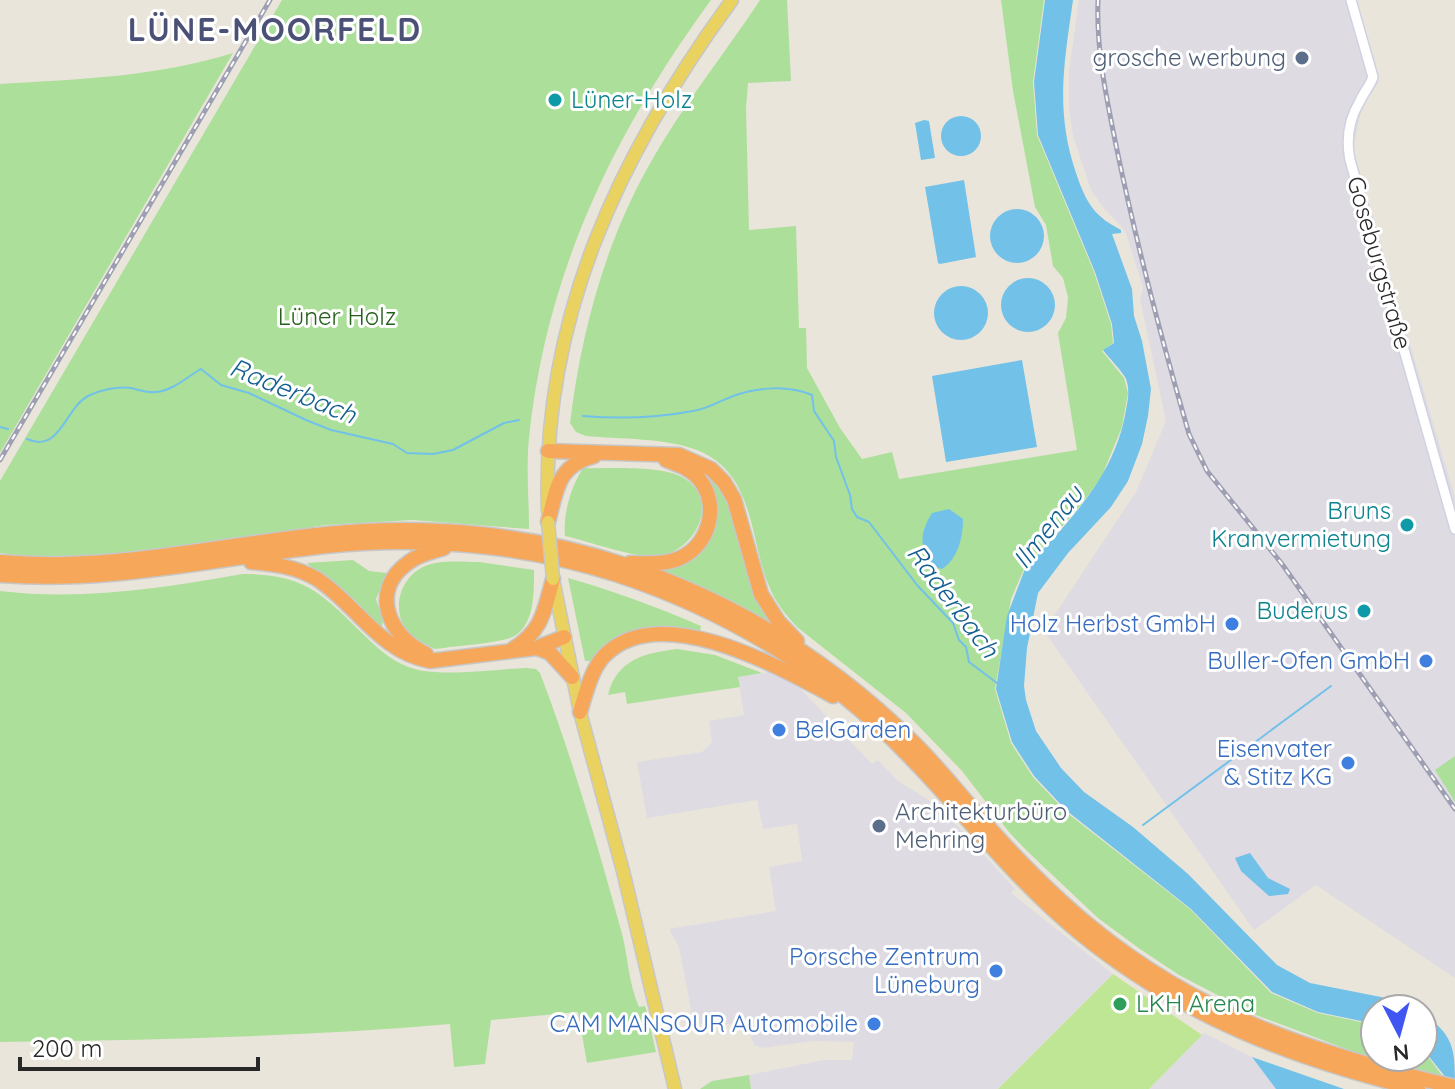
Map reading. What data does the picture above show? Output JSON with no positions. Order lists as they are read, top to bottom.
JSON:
{
  "streets": {
    "street": ["Goseburgstraße"]
  },
  "districts": ["LÜNE-MOORFELD"],
  "water": ["Raderbach", "Ilmenau"],
  "parks": ["Lüner Holz"],
  "places": [
    "grosche werbung",
    "Lüner-Holz",
    "Bruns Kranvermietung",
    "Buderus",
    "Holz Herbst GmbH",
    "Buller-Ofen GmbH",
    "BelGarden",
    "Eisenvater & Stitz KG",
    "Architekturbüro Mehring",
    "Porsche Zentrum Lüneburg",
    "LKH Arena",
    "CAM MANSOUR Automobile"
  ],
  "scale_bar": "200 m",
  "north": "bottom"
}
